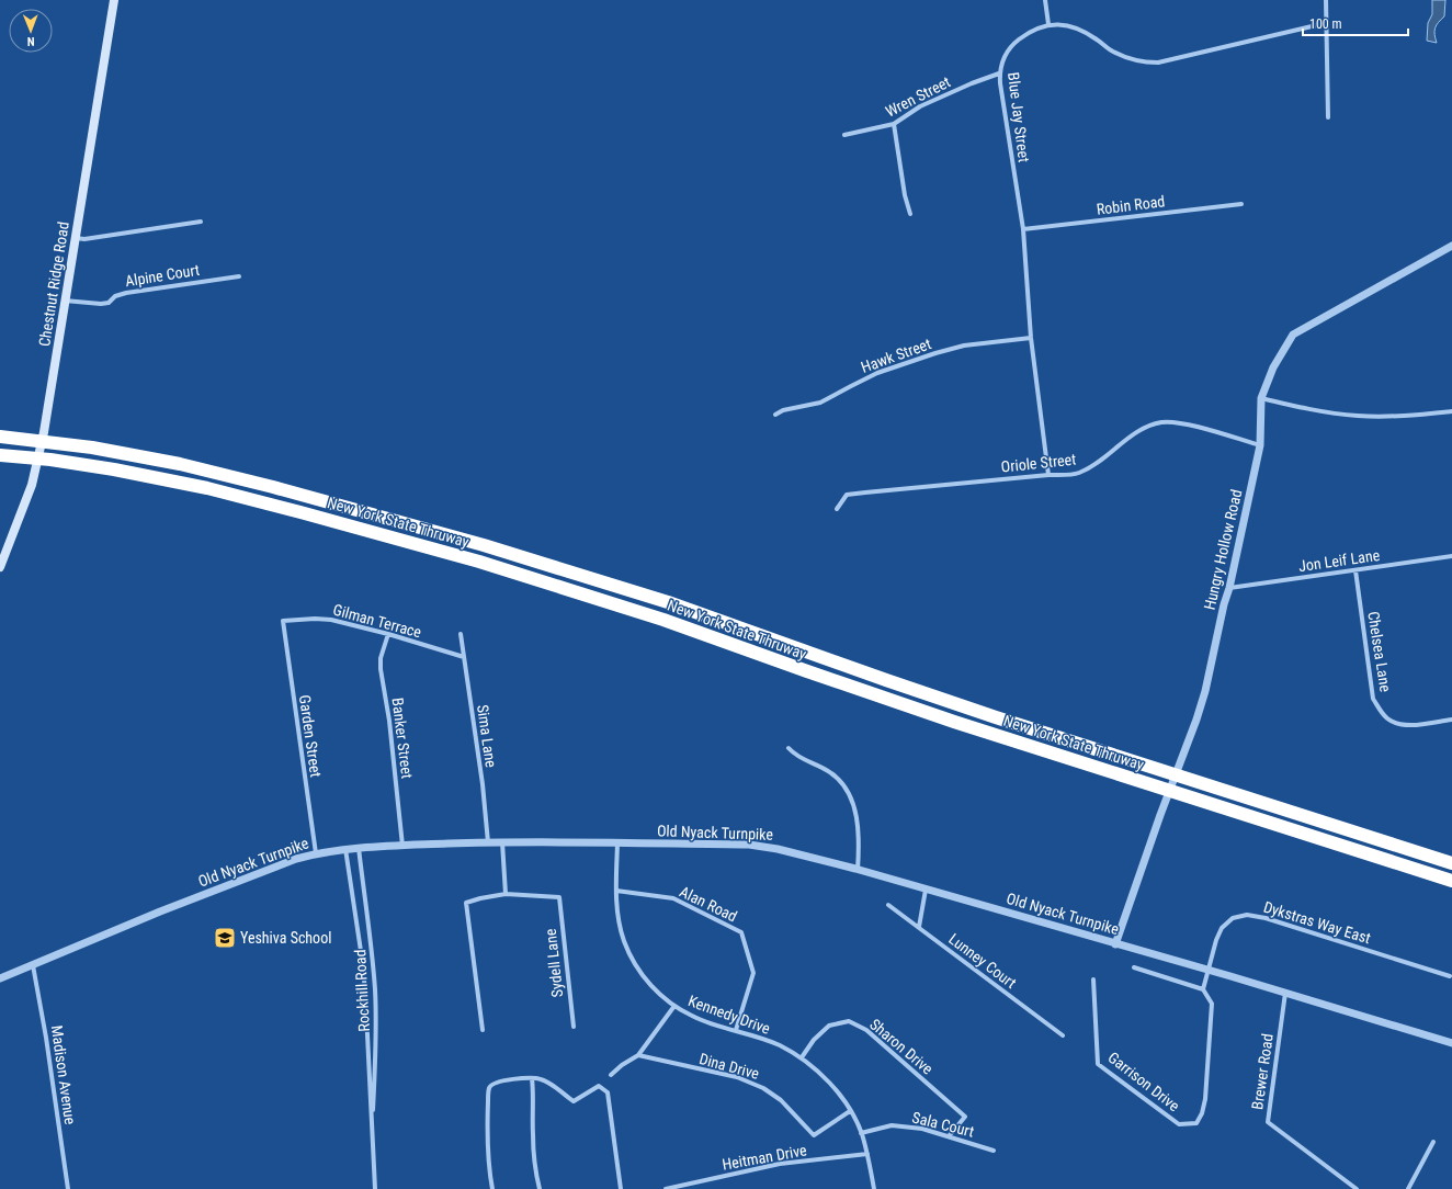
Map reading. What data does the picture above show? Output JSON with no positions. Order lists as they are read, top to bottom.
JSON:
{
  "streets": {
    "highway": ["New York State Thruway"],
    "main road": ["Chestnut Ridge Road"],
    "street": [
      "Wren Street",
      "Blue Jay Street",
      "Robin Road",
      "Alpine Court",
      "Hawk Street",
      "Oriole Street",
      "Hungry Hollow Road",
      "Jon Leif Lane",
      "Gilman Terrace",
      "Chelsea Lane",
      "Garden Street",
      "Sima Lane",
      "Banker Street",
      "Old Nyack Turnpike",
      "Alan Road",
      "Dykstras Way East",
      "Lunney Court",
      "Sydell Lane",
      "Rockhill Road",
      "Kennedy Drive",
      "Sharon Drive",
      "Dina Drive",
      "Brewer Road",
      "Madison Avenue",
      "Garrison Drive",
      "Sala Court",
      "Heitman Drive"
    ]
  },
  "crossings": [
    ["Wren Street", "Blue Jay Street"],
    ["Blue Jay Street", "Robin Road"],
    ["Blue Jay Street", "Hawk Street"],
    ["Blue Jay Street", "Oriole Street"],
    ["Alpine Court", "Chestnut Ridge Road"],
    ["Oriole Street", "Hungry Hollow Road"],
    ["Hungry Hollow Road", "Jon Leif Lane"],
    ["Hungry Hollow Road", "Old Nyack Turnpike"],
    ["Jon Leif Lane", "Chelsea Lane"],
    ["Gilman Terrace", "Garden Street"],
    ["Gilman Terrace", "Sima Lane"],
    ["Gilman Terrace", "Banker Street"],
    ["Garden Street", "Old Nyack Turnpike"],
    ["Sima Lane", "Old Nyack Turnpike"],
    ["Banker Street", "Old Nyack Turnpike"],
    ["Old Nyack Turnpike", "Dykstras Way East"],
    ["Old Nyack Turnpike", "Rockhill Road"],
    ["Old Nyack Turnpike", "Kennedy Drive"],
    ["Old Nyack Turnpike", "Brewer Road"],
    ["Old Nyack Turnpike", "Madison Avenue"],
    ["Alan Road", "Kennedy Drive"],
    ["Kennedy Drive", "Sharon Drive"],
    ["Kennedy Drive", "Dina Drive"],
    ["Kennedy Drive", "Sala Court"],
    ["Kennedy Drive", "Heitman Drive"],
    ["Sharon Drive", "Sala Court"]
  ],
  "places": {
    "school or university": ["Yeshiva School"]
  },
  "scale_bar": "100 m",
  "north": "bottom"
}
